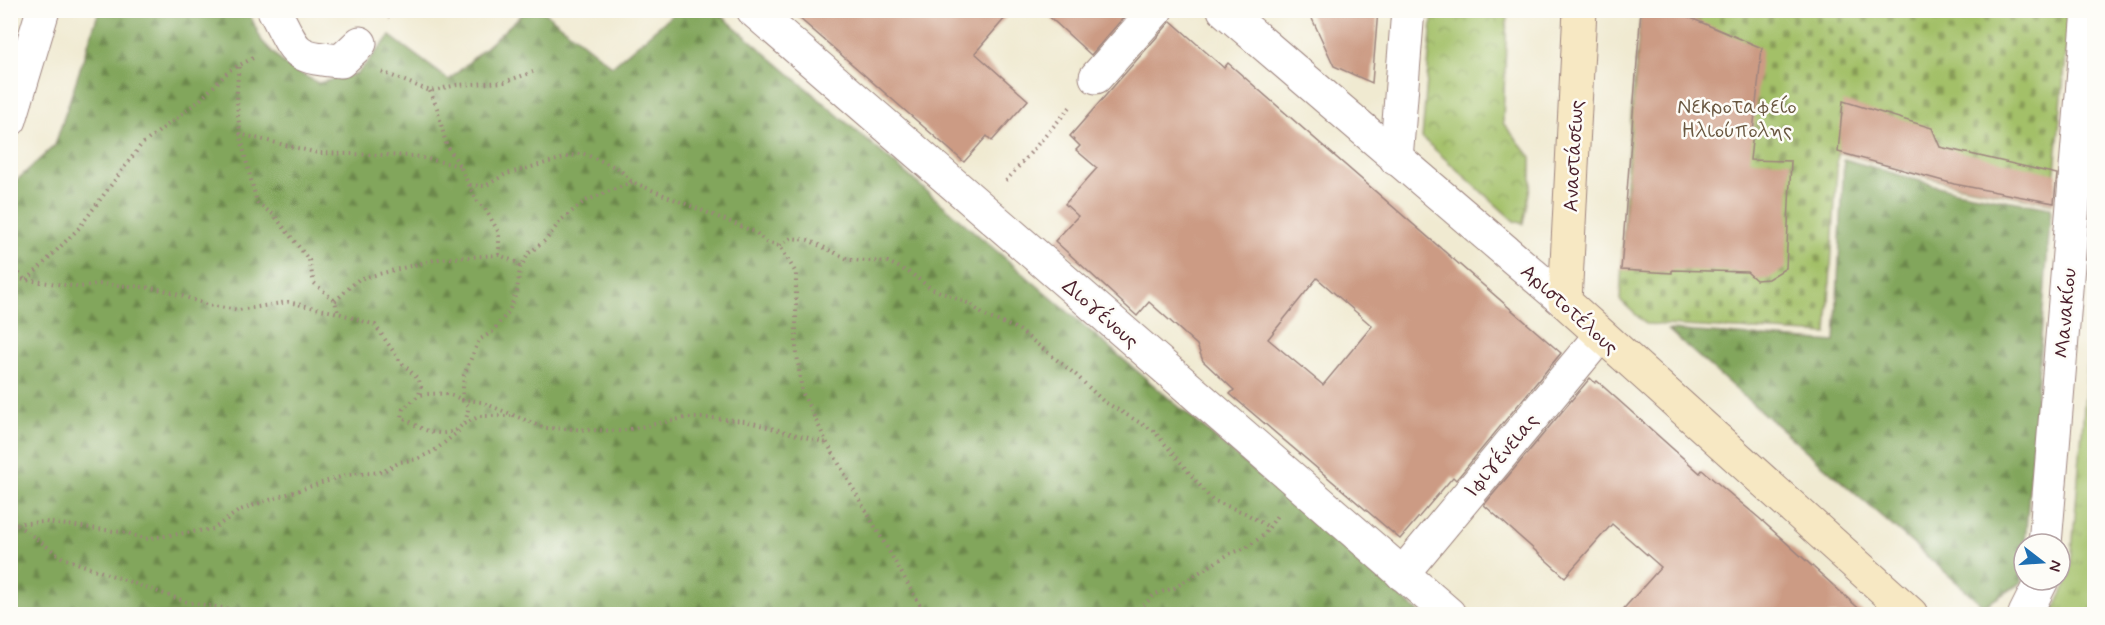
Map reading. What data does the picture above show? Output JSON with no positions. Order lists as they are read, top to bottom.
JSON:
{
  "streets": {
    "street": [
      "Αναστάσεως",
      "Αριστοτέλους",
      "Διογένους",
      "Μανακίου",
      "Ιφιγένειας"
    ]
  },
  "crossings": [
    ["Αναστάσεως", "Αριστοτέλους"],
    ["Αριστοτέλους", "Ιφιγένειας"],
    ["Διογένους", "Ιφιγένειας"]
  ],
  "parks": ["Νεκροταφείο Ηλιούπολης"],
  "north": "right"
}
